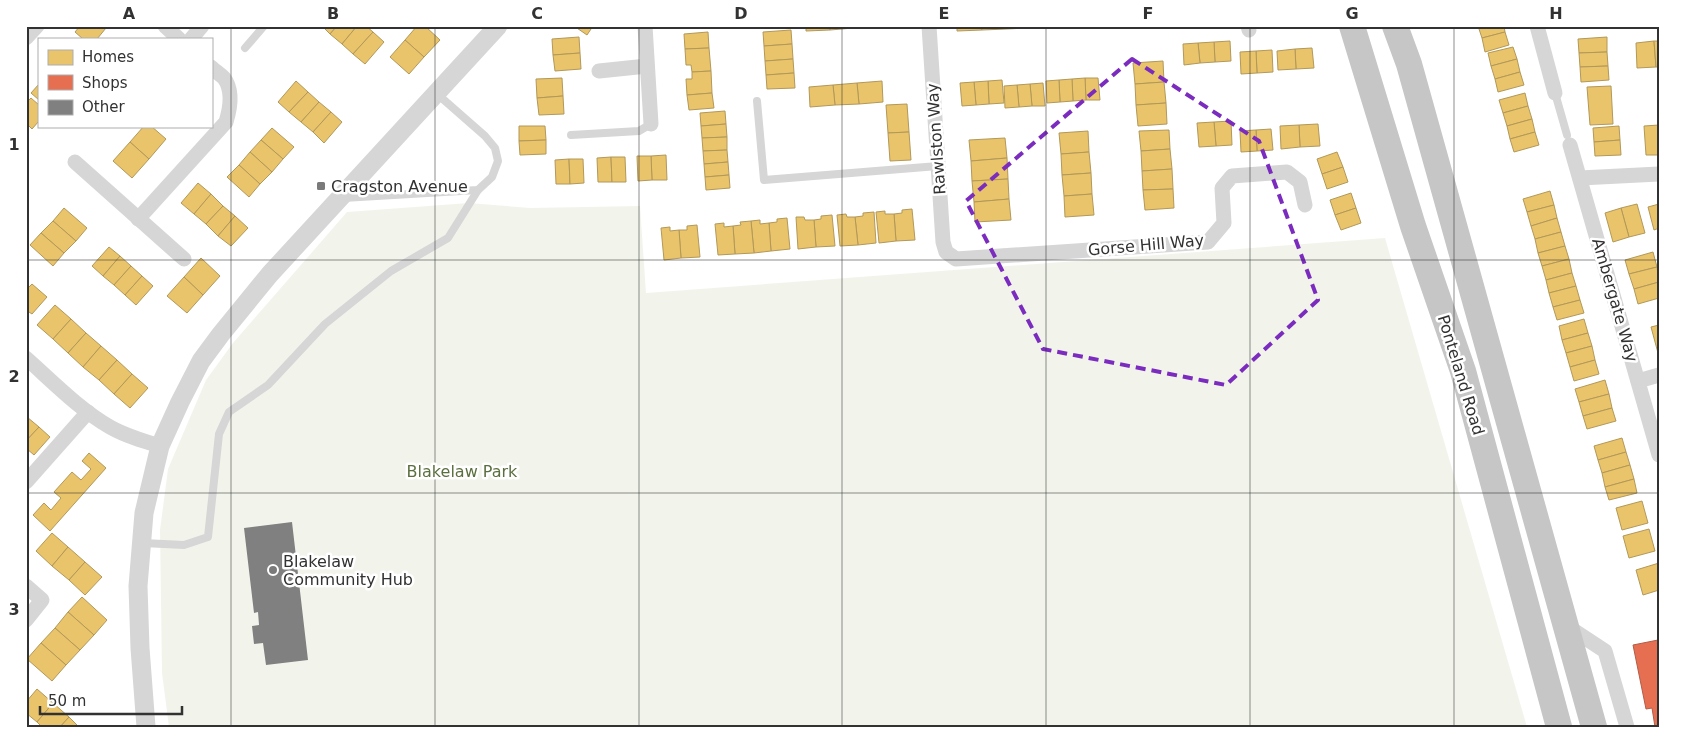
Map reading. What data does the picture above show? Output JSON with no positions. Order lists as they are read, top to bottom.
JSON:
{
  "streets": {
    "highway": ["Ponteland Road"],
    "street": ["Rawlston Way", "Gorse Hill Way", "Ambergate Way"]
  },
  "crossings": [
    ["Rawlston Way", "Gorse Hill Way"]
  ],
  "parks": ["Blakelaw Park"],
  "places": {
    "transit": ["Cragston Avenue"],
    "other": ["Blakelaw Community Hub"]
  },
  "legend": ["Homes", "Shops", "Other"],
  "scale_bar": "50 m",
  "grid": {
    "columns": [
      "A",
      "B",
      "C",
      "D",
      "E",
      "F",
      "G",
      "H"
    ],
    "rows": ["1", "2", "3"]
  }
}
